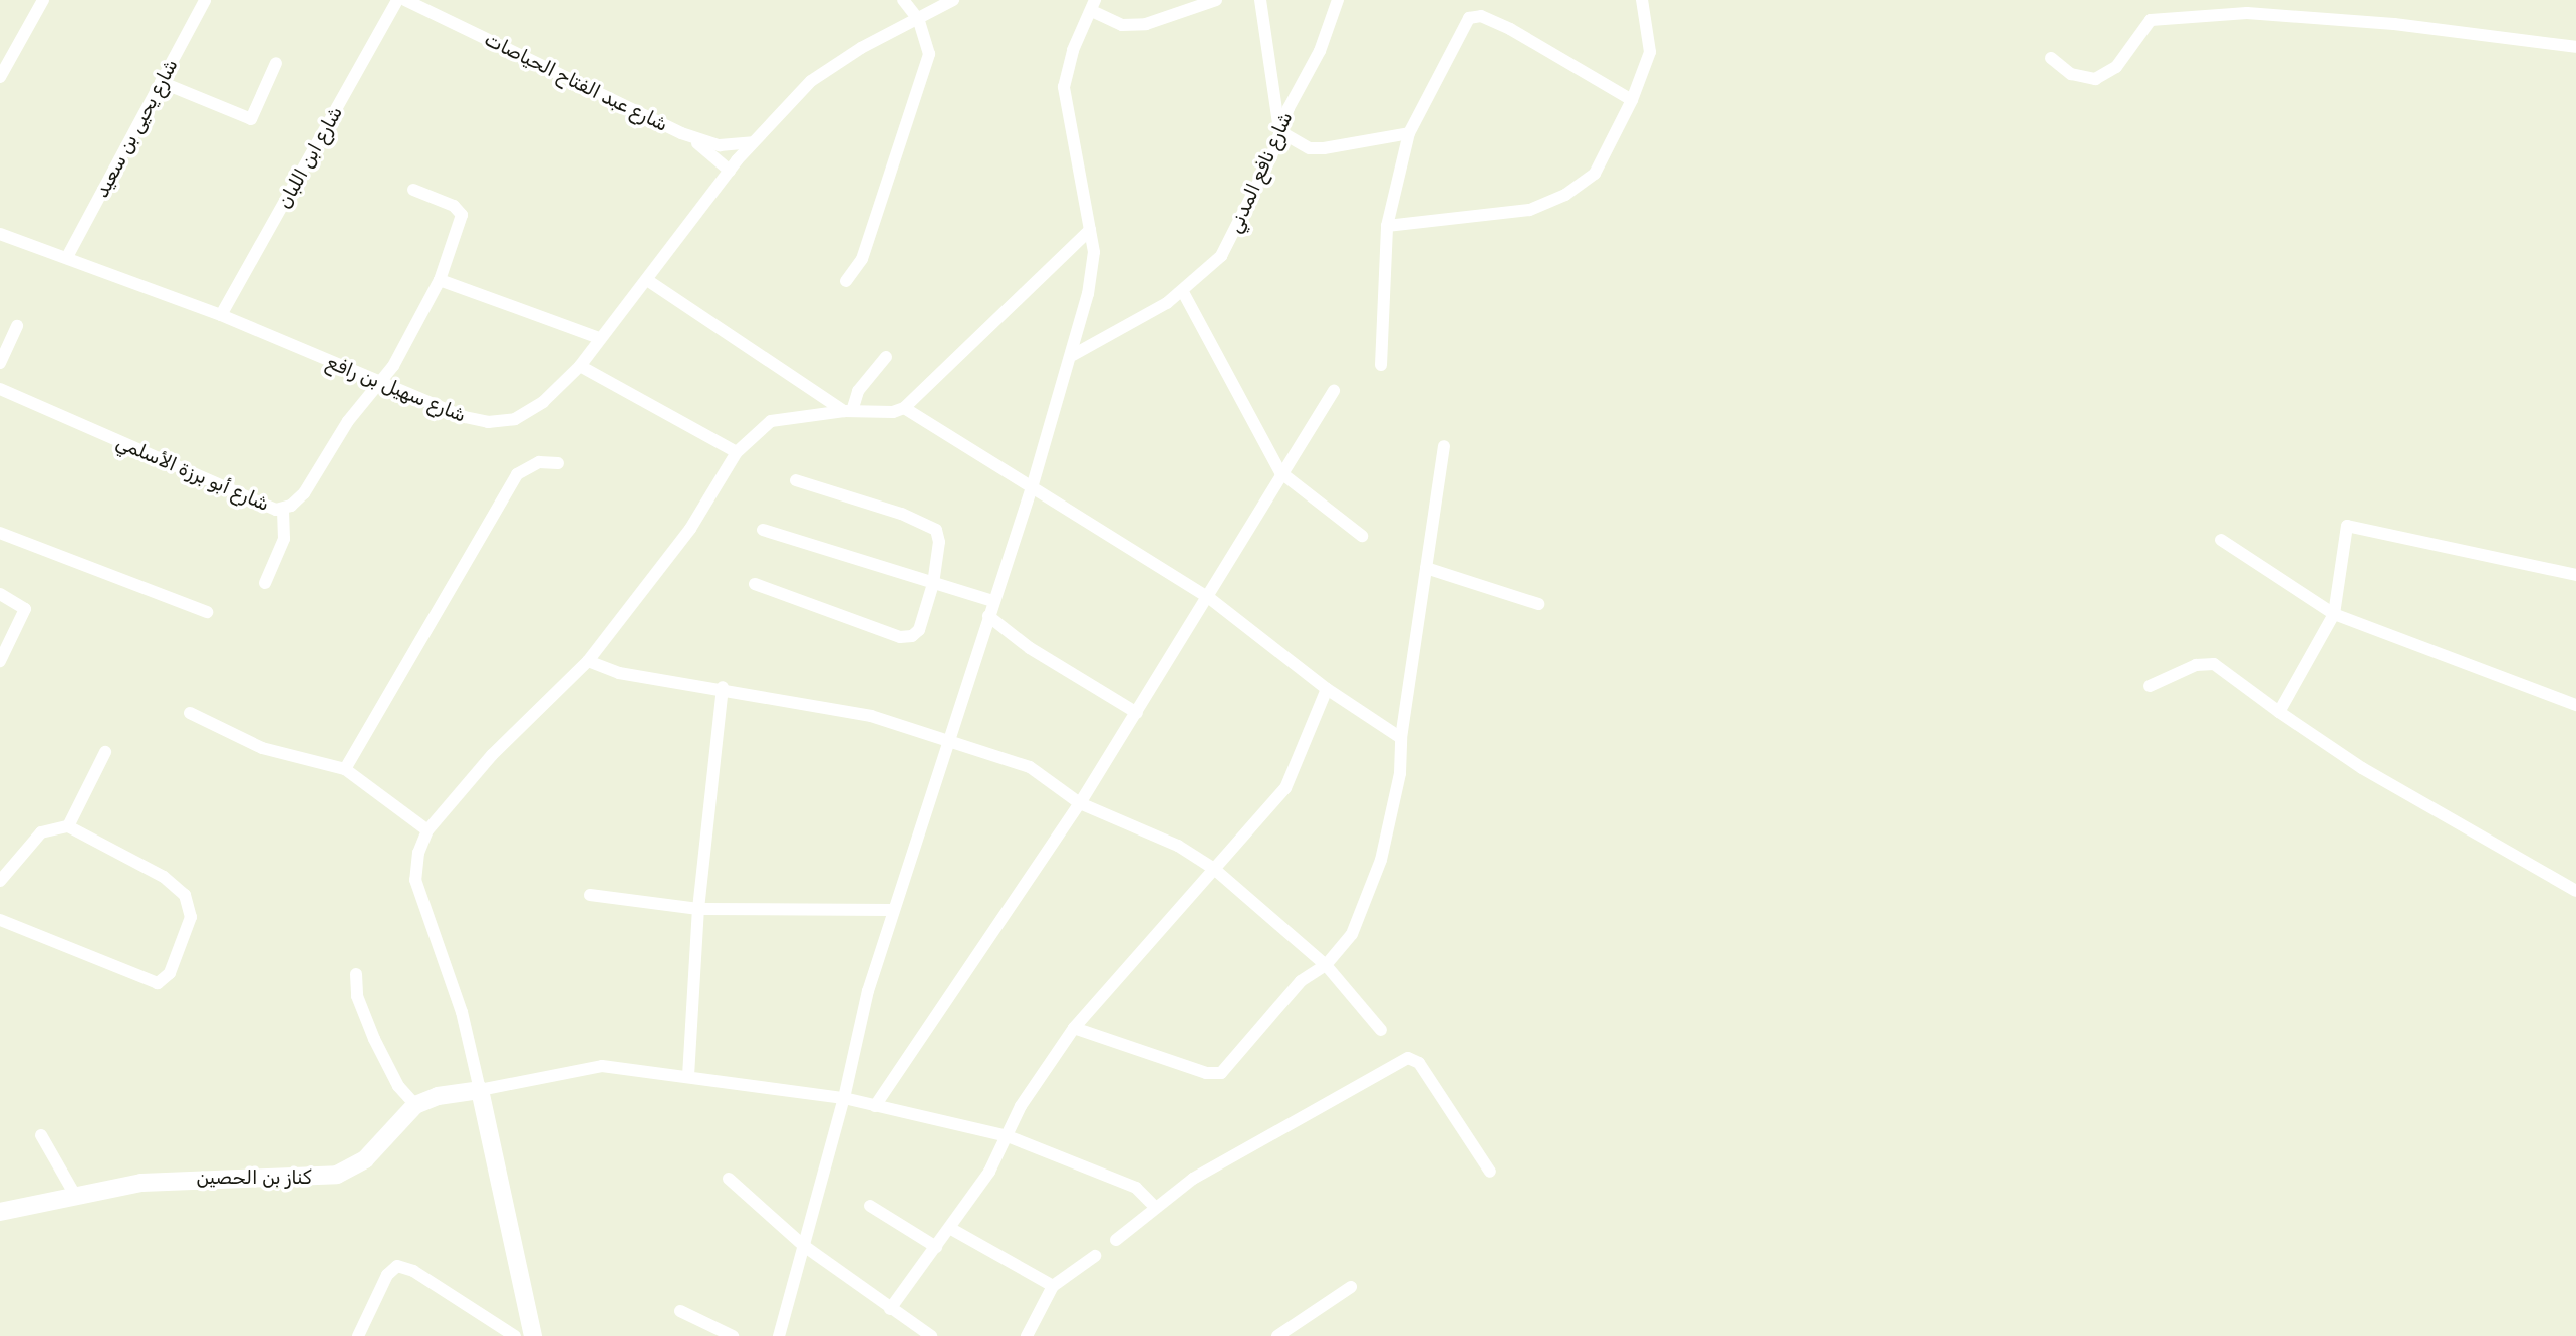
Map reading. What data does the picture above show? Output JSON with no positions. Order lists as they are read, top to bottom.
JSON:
{
  "streets": {
    "street": [
      "شارع عبد الفتاح الحياصات",
      "شارع يحيى بن سعيد",
      "شارع ابن اللبان",
      "شارع نافع المدني",
      "شارع سهيل بن رافع",
      "شارع أبو برزة الأسلمي",
      "كناز بن الحصين"
    ]
  },
  "crossings": [
    ["شارع يحيى بن سعيد", "شارع سهيل بن رافع"],
    ["شارع ابن اللبان", "شارع سهيل بن رافع"],
    ["شارع سهيل بن رافع", "شارع أبو برزة الأسلمي"]
  ]
}
